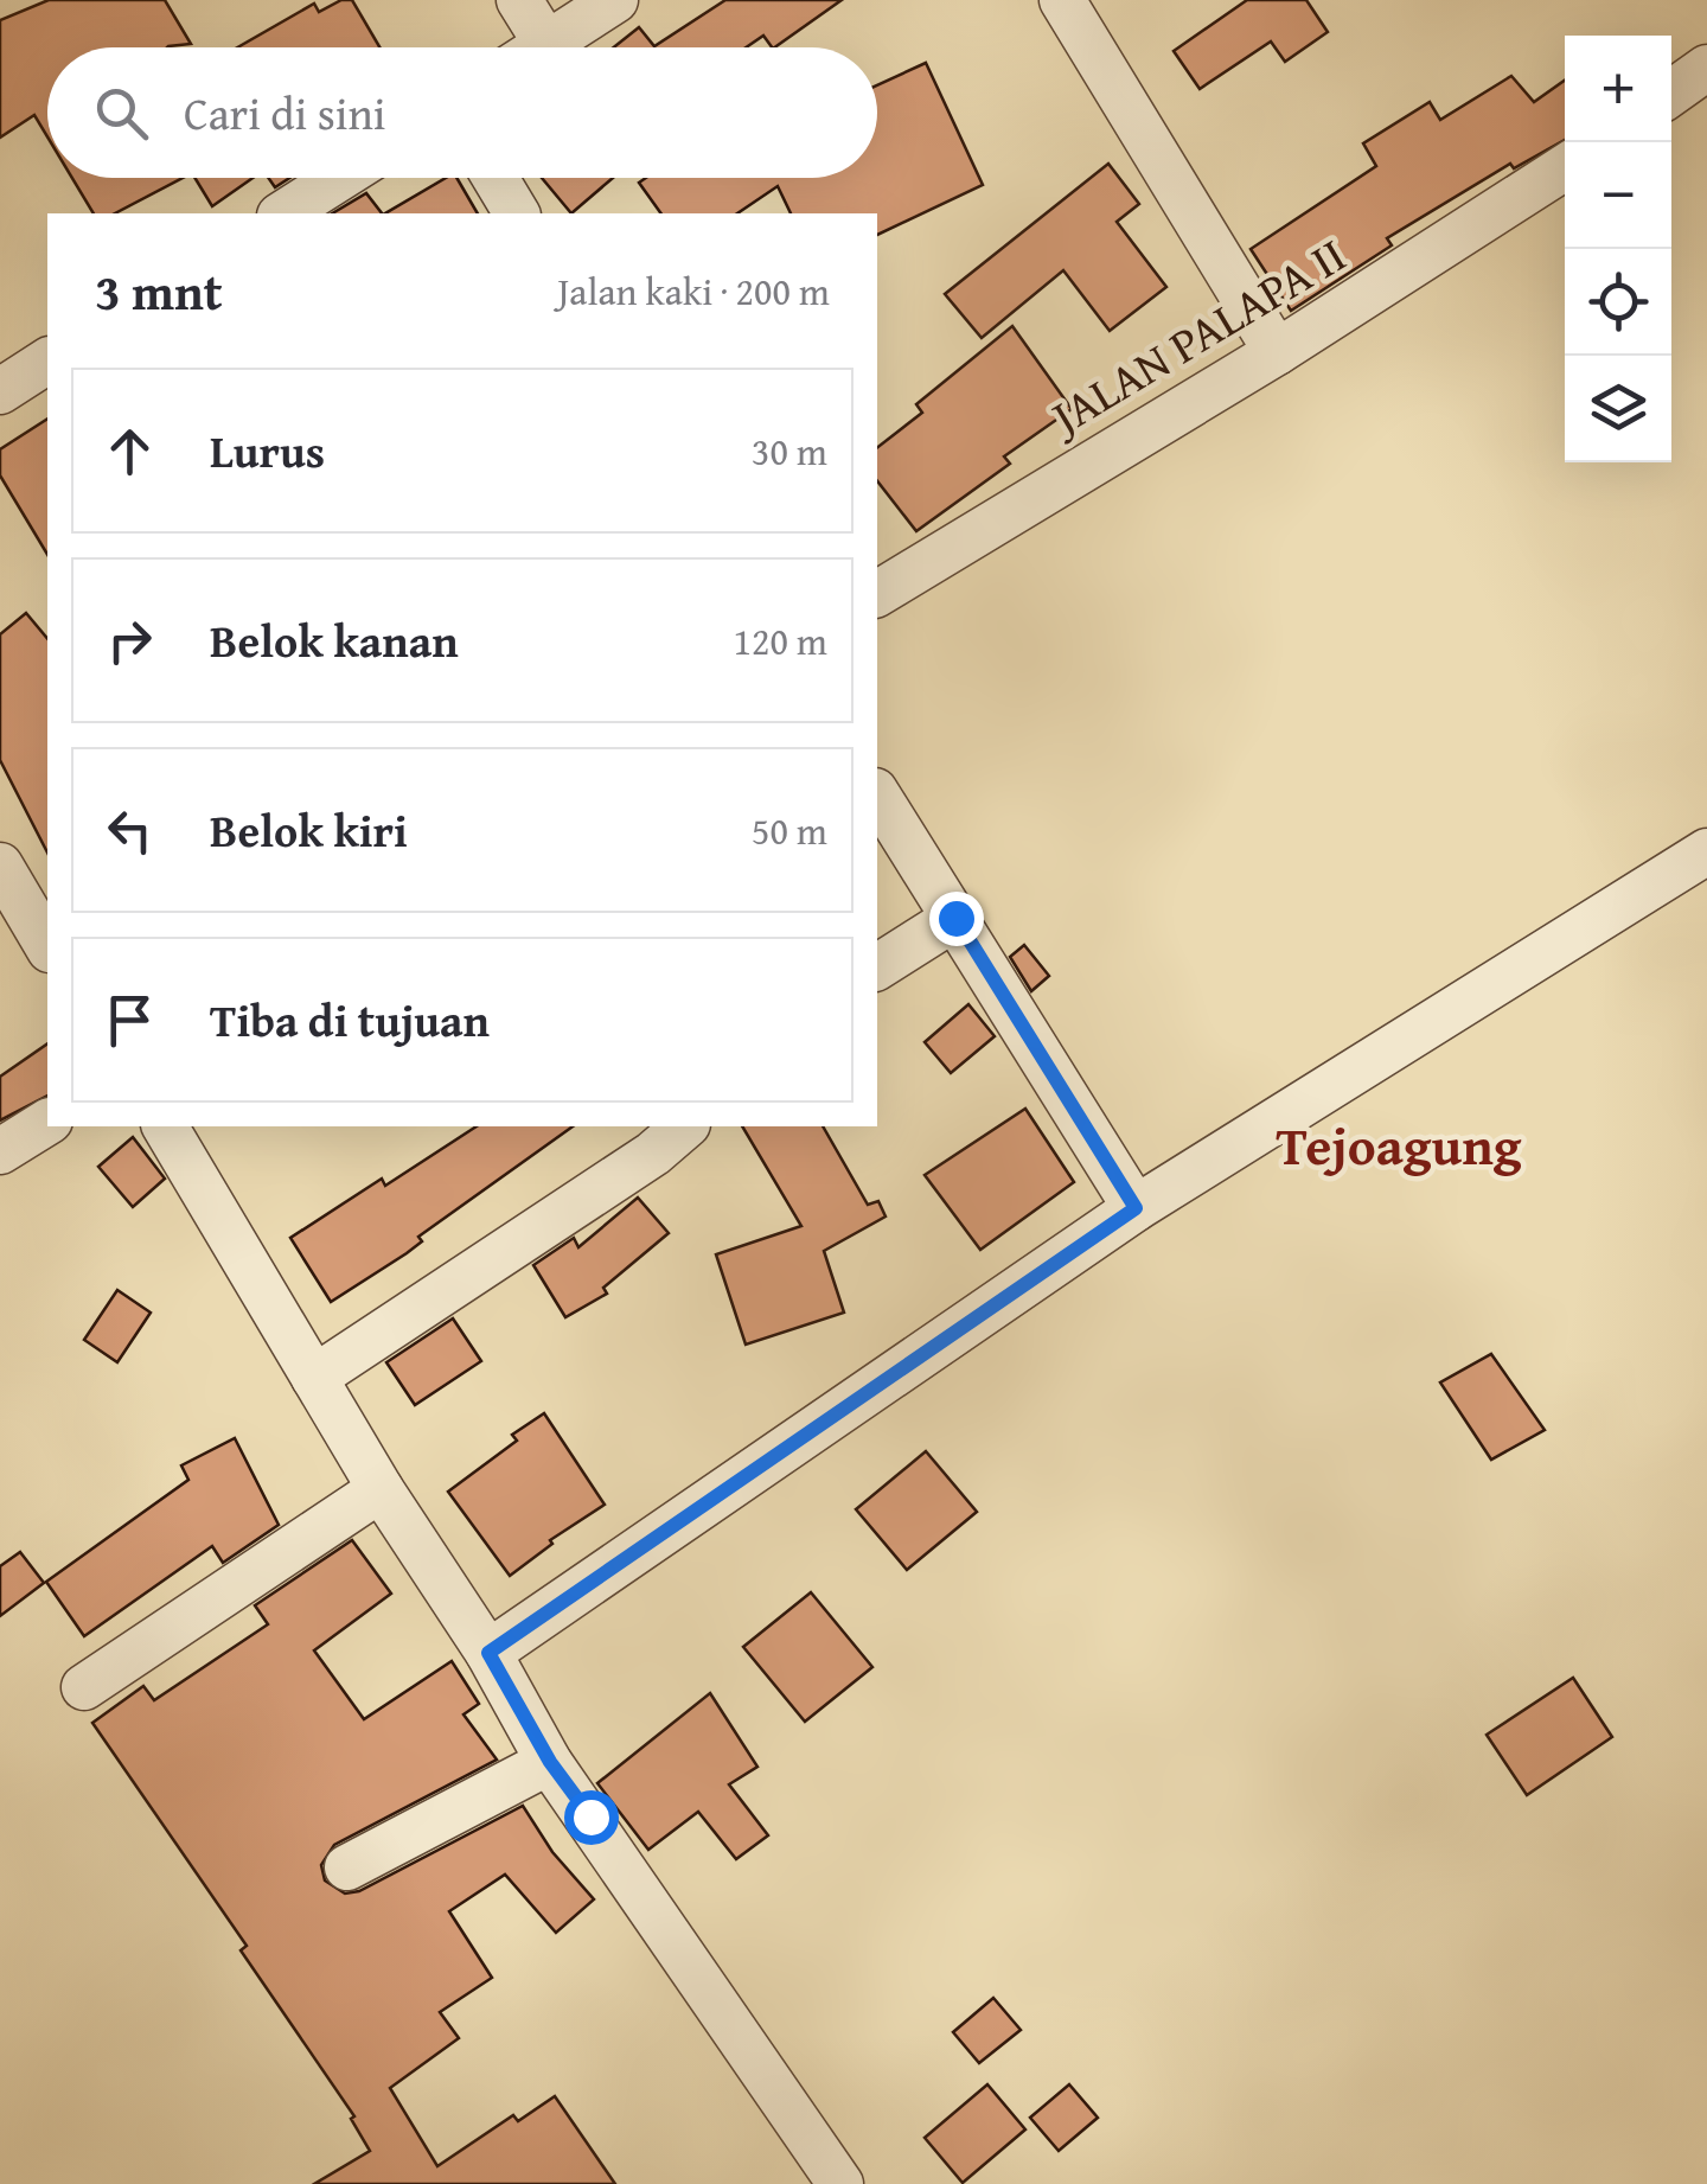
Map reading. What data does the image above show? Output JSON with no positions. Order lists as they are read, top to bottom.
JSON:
{
  "streets": {
    "street": ["JALAN PALAPA II"]
  },
  "districts": ["Tejoagung"],
  "page": {
    "map_buttons": ["+", "−"],
    "search": "Cari di sini",
    "heading": ["3 mnt", "Jalan kaki · 200 m"],
    "list": [
      ["Lurus", "30 m"],
      ["Belok kanan", "120 m"],
      ["Belok kiri", "50 m"],
      "Tiba di tujuan"
    ]
  }
}
